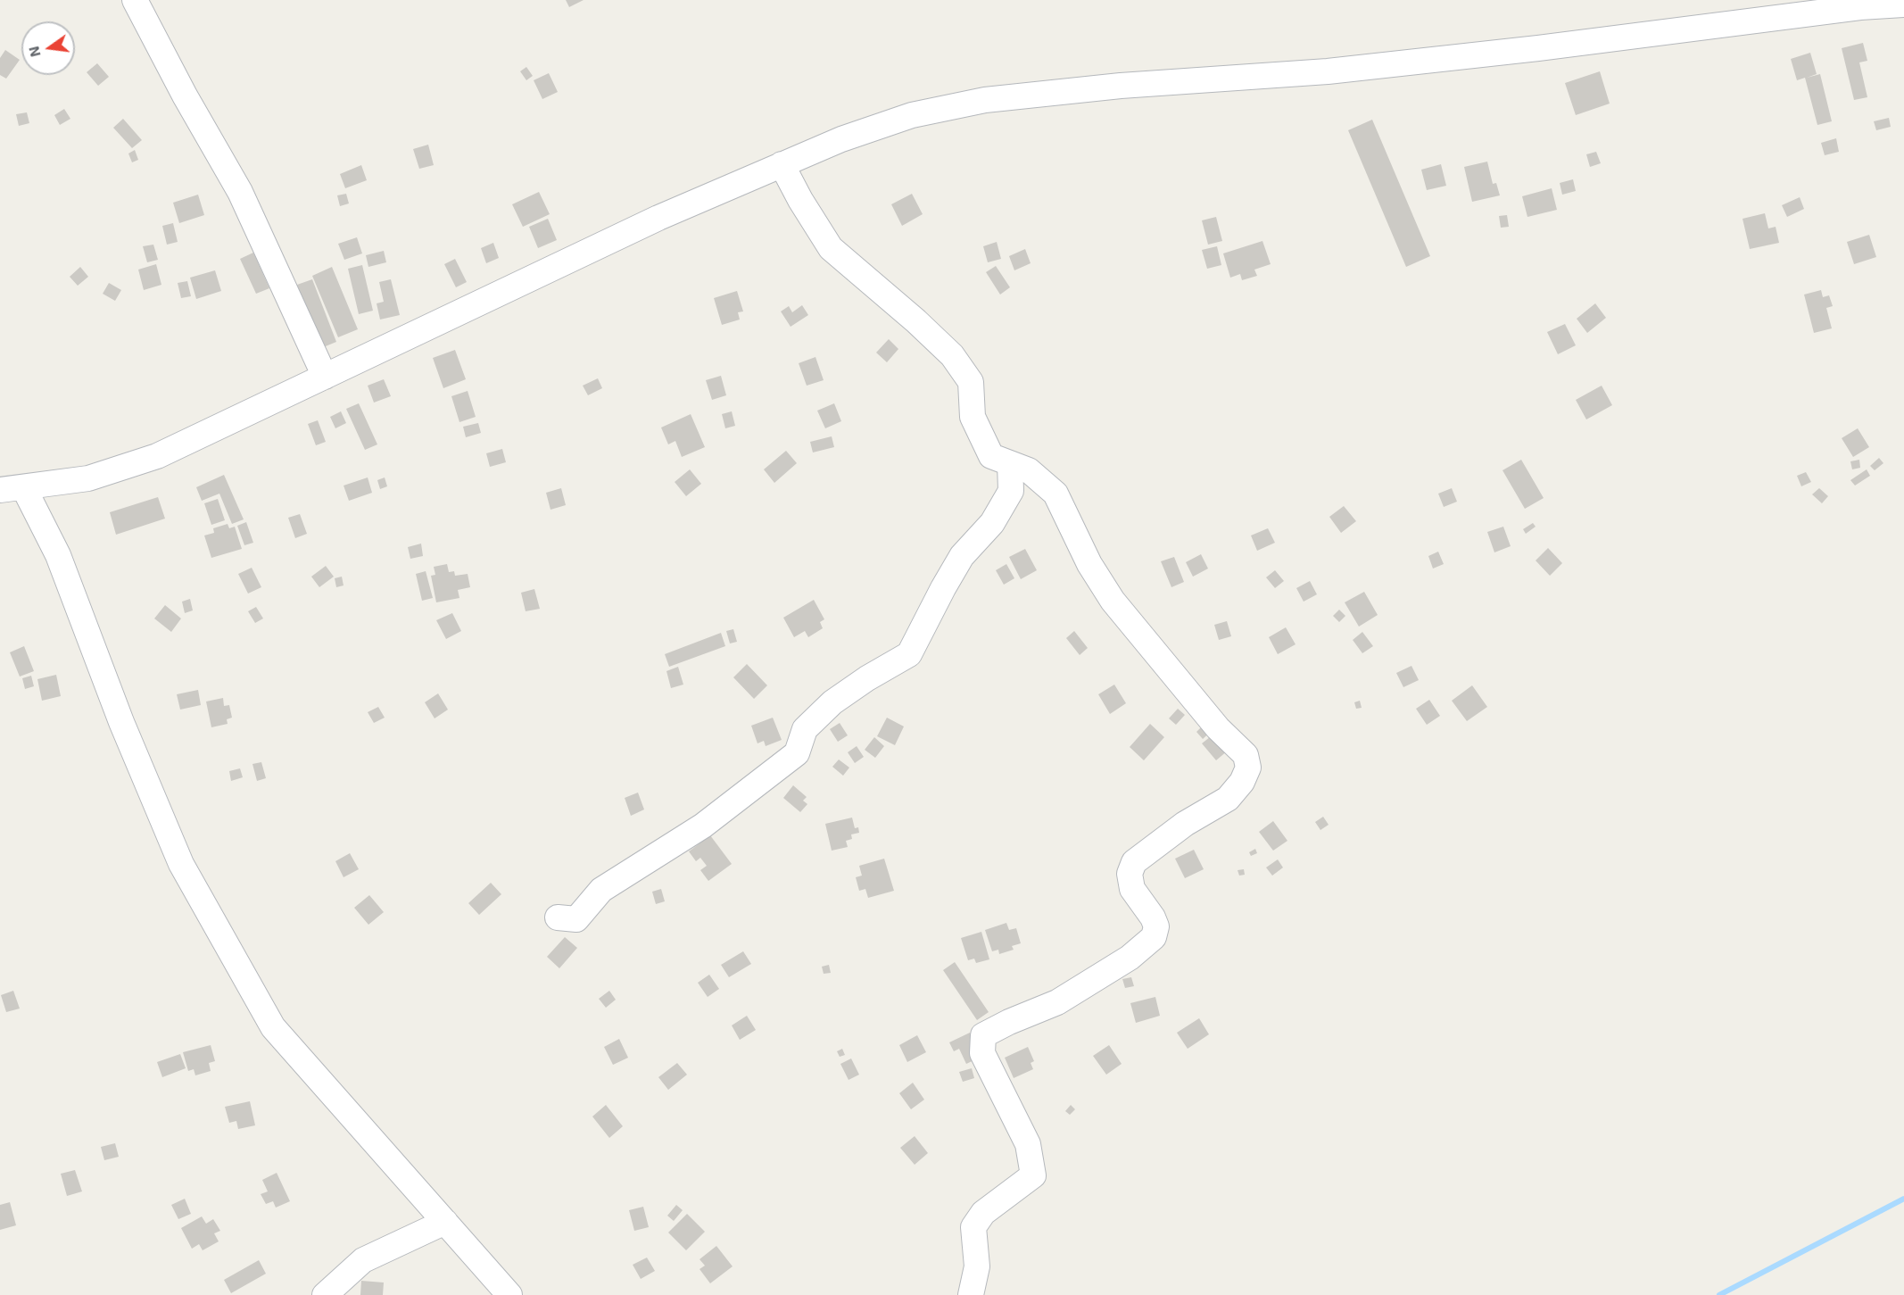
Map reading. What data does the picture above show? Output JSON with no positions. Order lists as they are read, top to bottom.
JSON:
{
  "north": "left"
}
